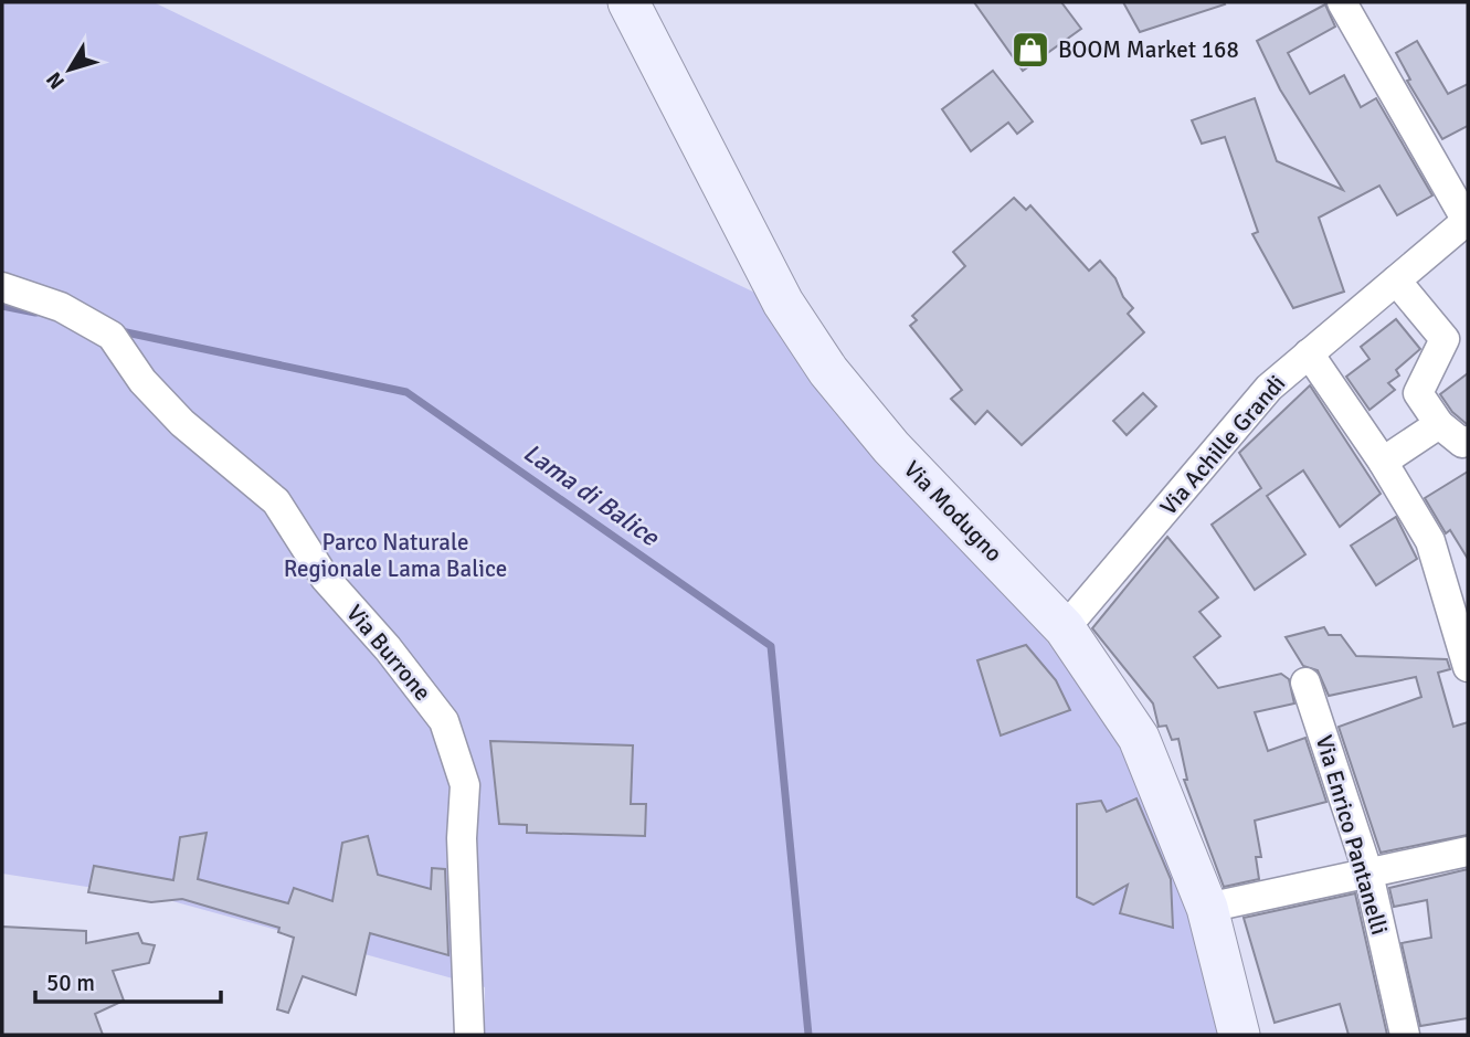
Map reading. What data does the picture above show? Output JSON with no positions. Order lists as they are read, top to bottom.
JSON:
{
  "streets": {
    "street": [
      "Via Achille Grandi",
      "Via Modugno",
      "Via Burrone",
      "Via Enrico Pantanelli"
    ]
  },
  "crossings": [
    ["Via Achille Grandi", "Via Modugno"]
  ],
  "water": ["Lama di Balice"],
  "parks": ["Parco Naturale Regionale Lama Balice"],
  "places": {
    "shop": ["BOOM Market 168"]
  },
  "scale_bar": "50 m",
  "north": "bottom left"
}
